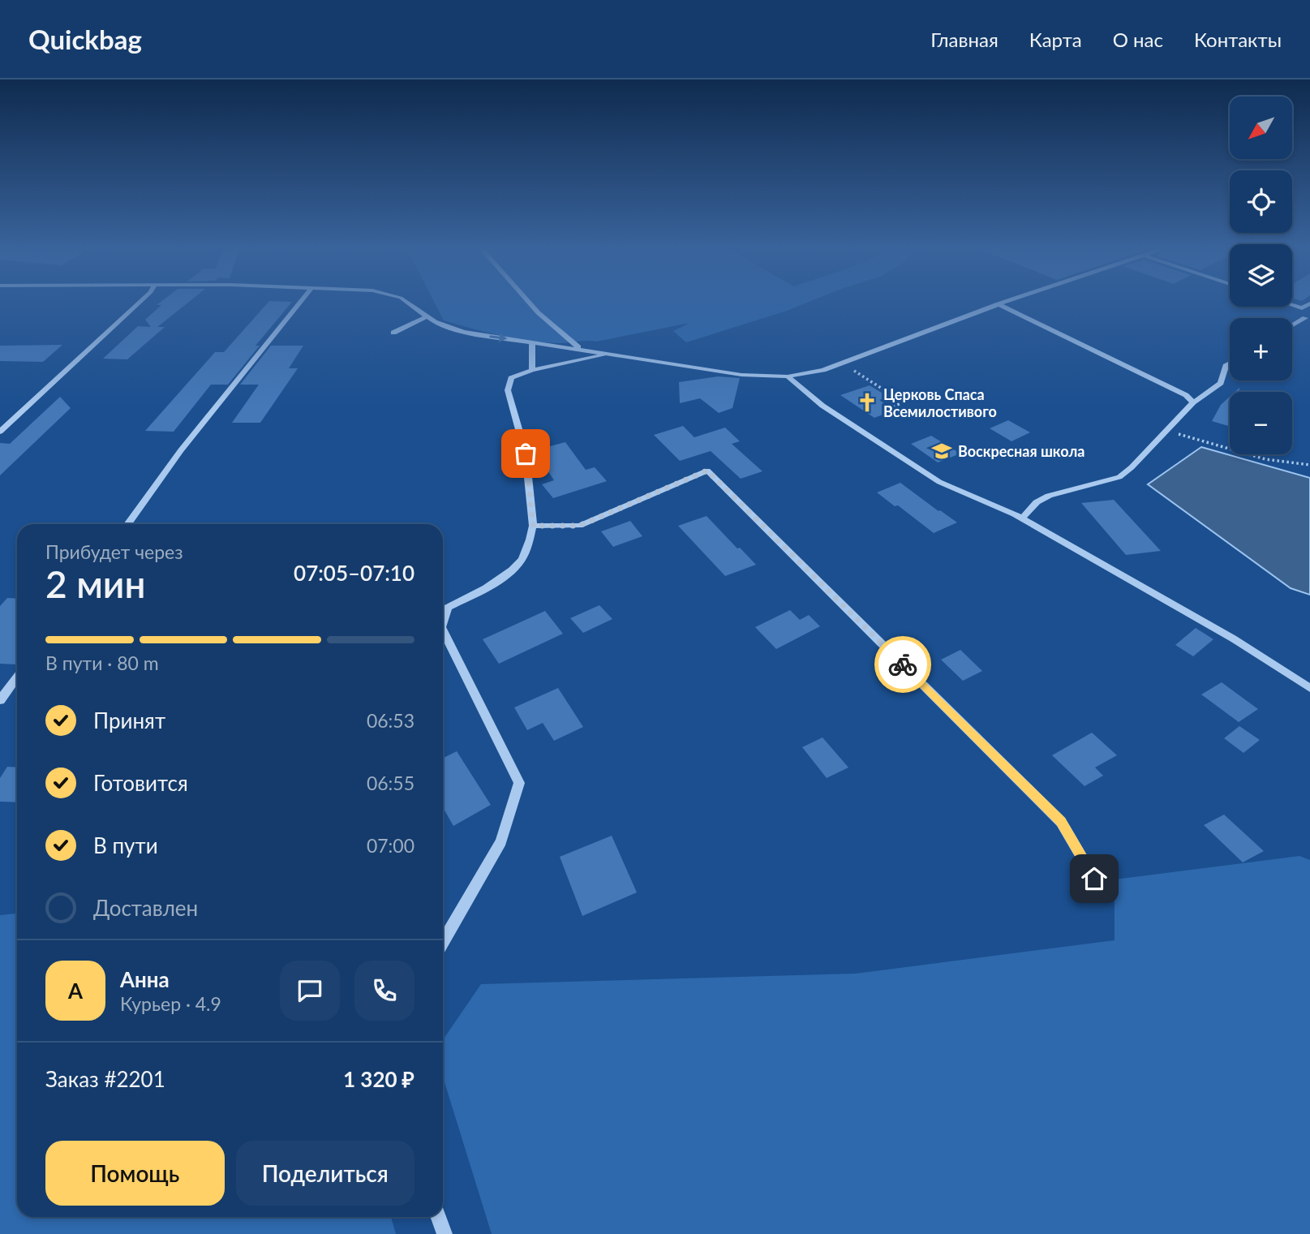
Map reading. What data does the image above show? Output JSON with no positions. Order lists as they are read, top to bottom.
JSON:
{
  "places": {
    "church": ["Церковь Спаса Всемилостивого"],
    "school or university": ["Воскресная школа"]
  },
  "north": "bottom left",
  "page": {
    "header": "Quickbag",
    "nav": [
      "Главная",
      "Карта",
      "О нас",
      "Контакты"
    ],
    "map_buttons": ["+", "−"],
    "heading": ["2 мин", "Прибудет через", "07:05–07:10"],
    "panel": [
      "Анна",
      "Курьер · 4.9",
      "Заказ #2201",
      "1 320 ₽"
    ],
    "bar": "В пути · 80 m",
    "list": [
      ["Принят", "06:53"],
      ["Готовится", "06:55"],
      ["В пути", "07:00"],
      "Доставлен"
    ],
    "round": "А",
    "buttons": ["Помощь", "Поделиться"]
  }
}
